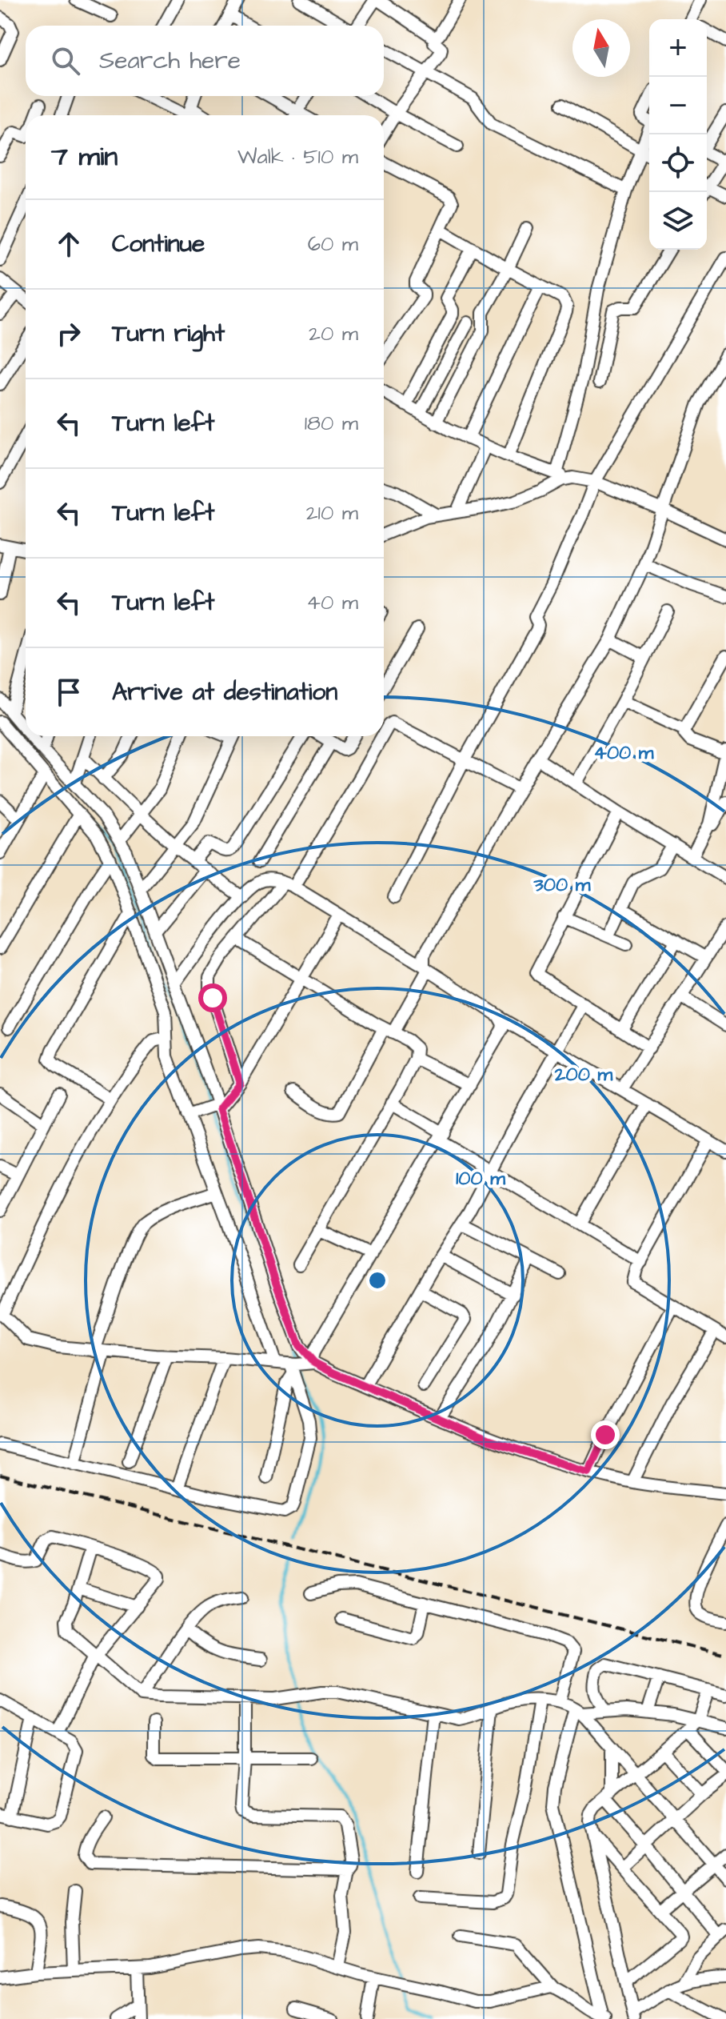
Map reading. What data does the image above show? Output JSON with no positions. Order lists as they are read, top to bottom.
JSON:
{
  "north": "top",
  "page": {
    "map_buttons": ["+", "−"],
    "search": "Search here",
    "heading": ["7 min", "Walk · 510 m"],
    "list": [
      ["Continue", "60 m"],
      ["Turn right", "20 m"],
      ["Turn left", "180 m"],
      ["Turn left", "210 m"],
      ["Turn left", "40 m"],
      "Arrive at destination"
    ]
  },
  "rings": [
    "400 m",
    "300 m",
    "200 m",
    "100 m"
  ]
}
